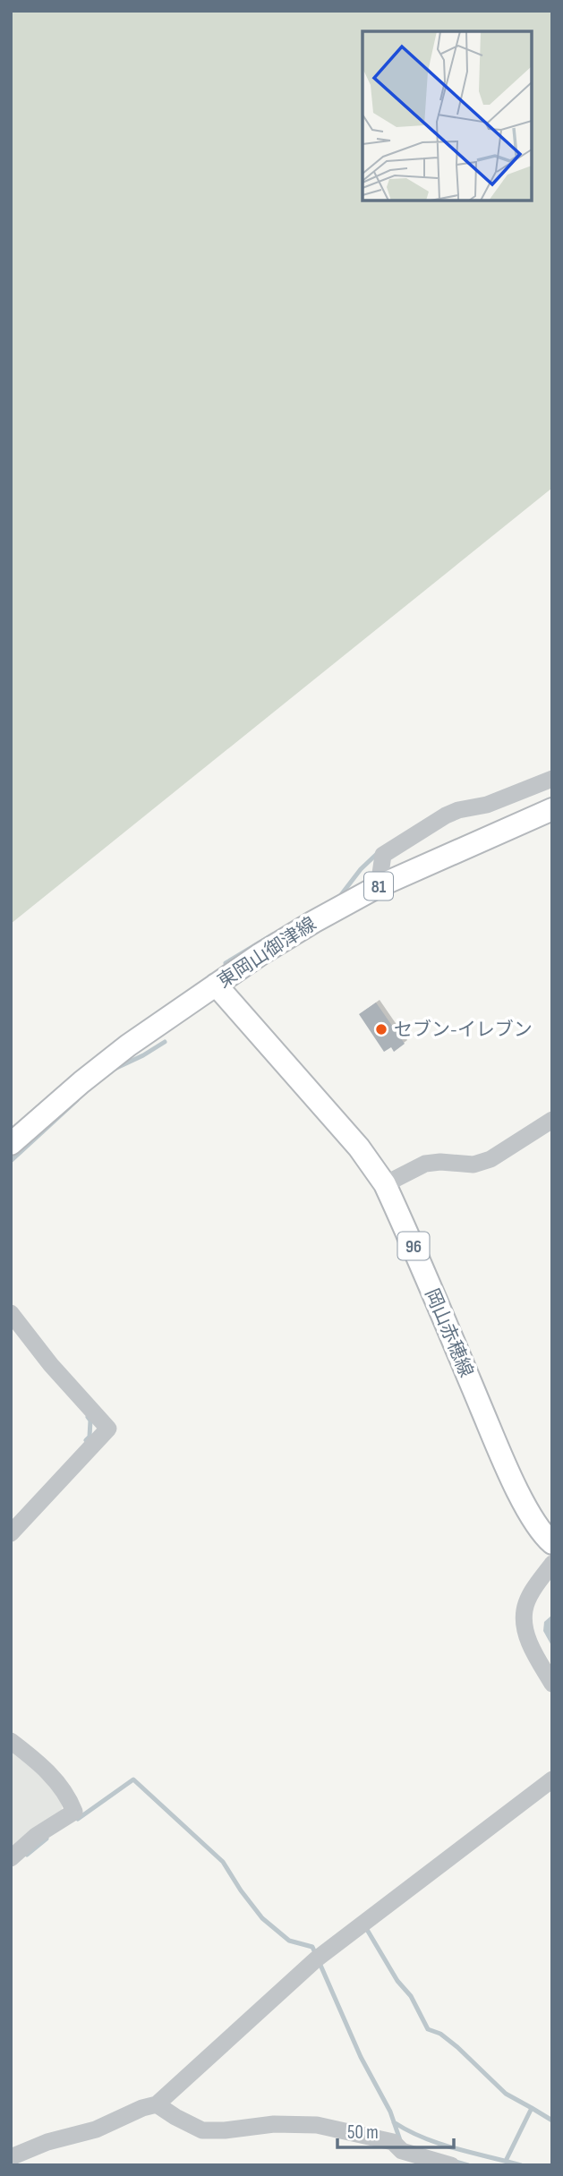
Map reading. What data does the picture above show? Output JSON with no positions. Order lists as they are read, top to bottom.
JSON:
{
  "streets": {
    "main road": [
      "81",
      "東岡山御津線",
      "96",
      "岡山赤穂線"
    ]
  },
  "crossings": [
    ["東岡山御津線", "岡山赤穂線"]
  ],
  "places": ["セブン-イレブン"],
  "scale_bar": "50 m"
}
